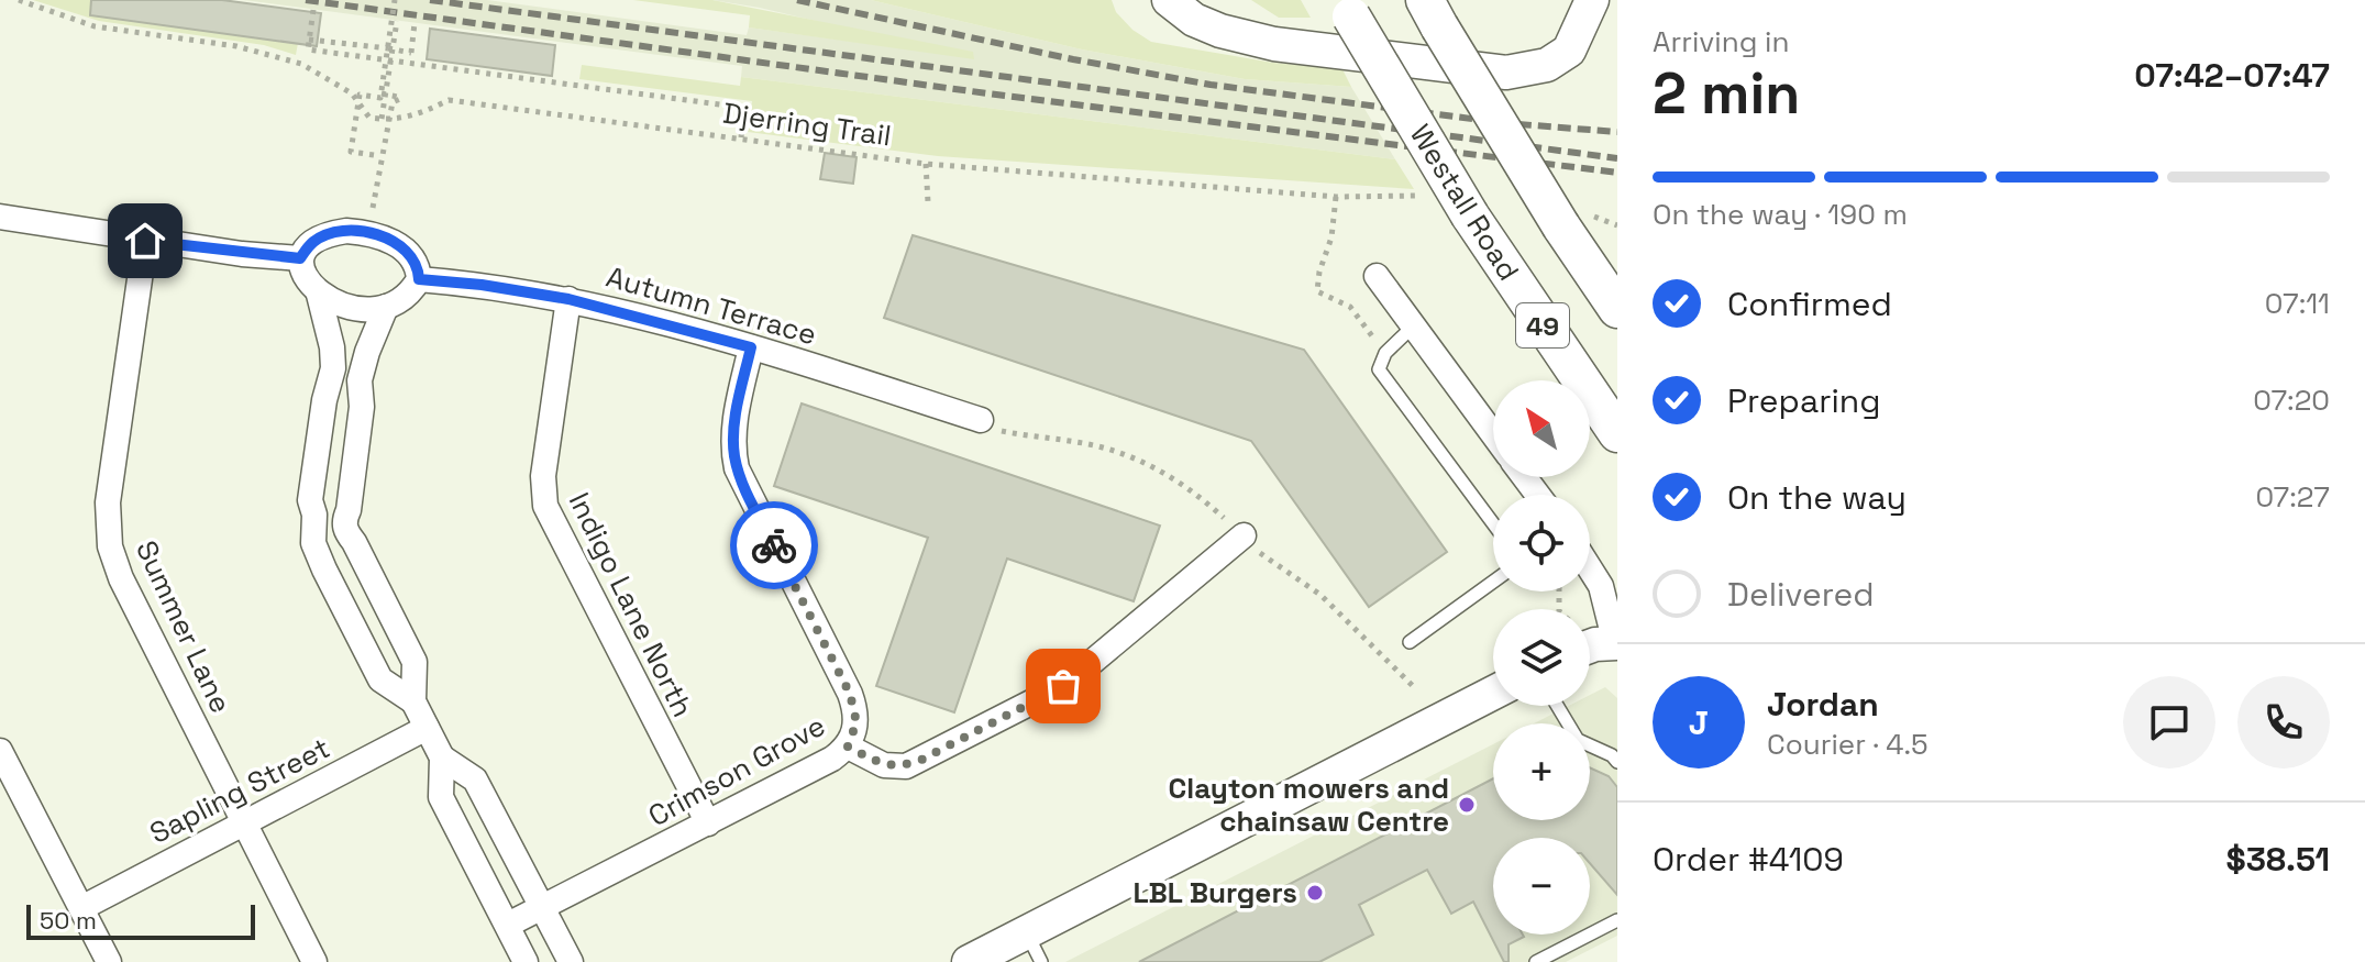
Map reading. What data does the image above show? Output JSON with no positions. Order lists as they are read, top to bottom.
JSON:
{
  "streets": {
    "main road": ["Westall Road", "49"],
    "street": [
      "Autumn Terrace",
      "Indigo Lane North",
      "Summer Lane",
      "Crimson Grove",
      "Sapling Street"
    ],
    "path": ["Djerring Trail"]
  },
  "crossings": [
    ["Autumn Terrace", "Indigo Lane North"],
    ["Autumn Terrace", "Crimson Grove"],
    ["Indigo Lane North", "Crimson Grove"],
    ["Summer Lane", "Sapling Street"]
  ],
  "places": ["Clayton mowers and chainsaw Centre", "LBL Burgers"],
  "scale_bar": "50 m",
  "north": "top left",
  "page": {
    "heading": ["2 min", "Arriving in", "07:42–07:47"],
    "panel": [
      "Jordan",
      "Courier · 4.5",
      "Order #4109",
      "$38.51"
    ],
    "bar": "On the way · 190 m",
    "list": [
      ["Confirmed", "07:11"],
      ["Preparing", "07:20"],
      ["On the way", "07:27"],
      "Delivered"
    ],
    "map_buttons": ["+", "−"],
    "round": "J",
    "scale": "50 m"
  }
}
